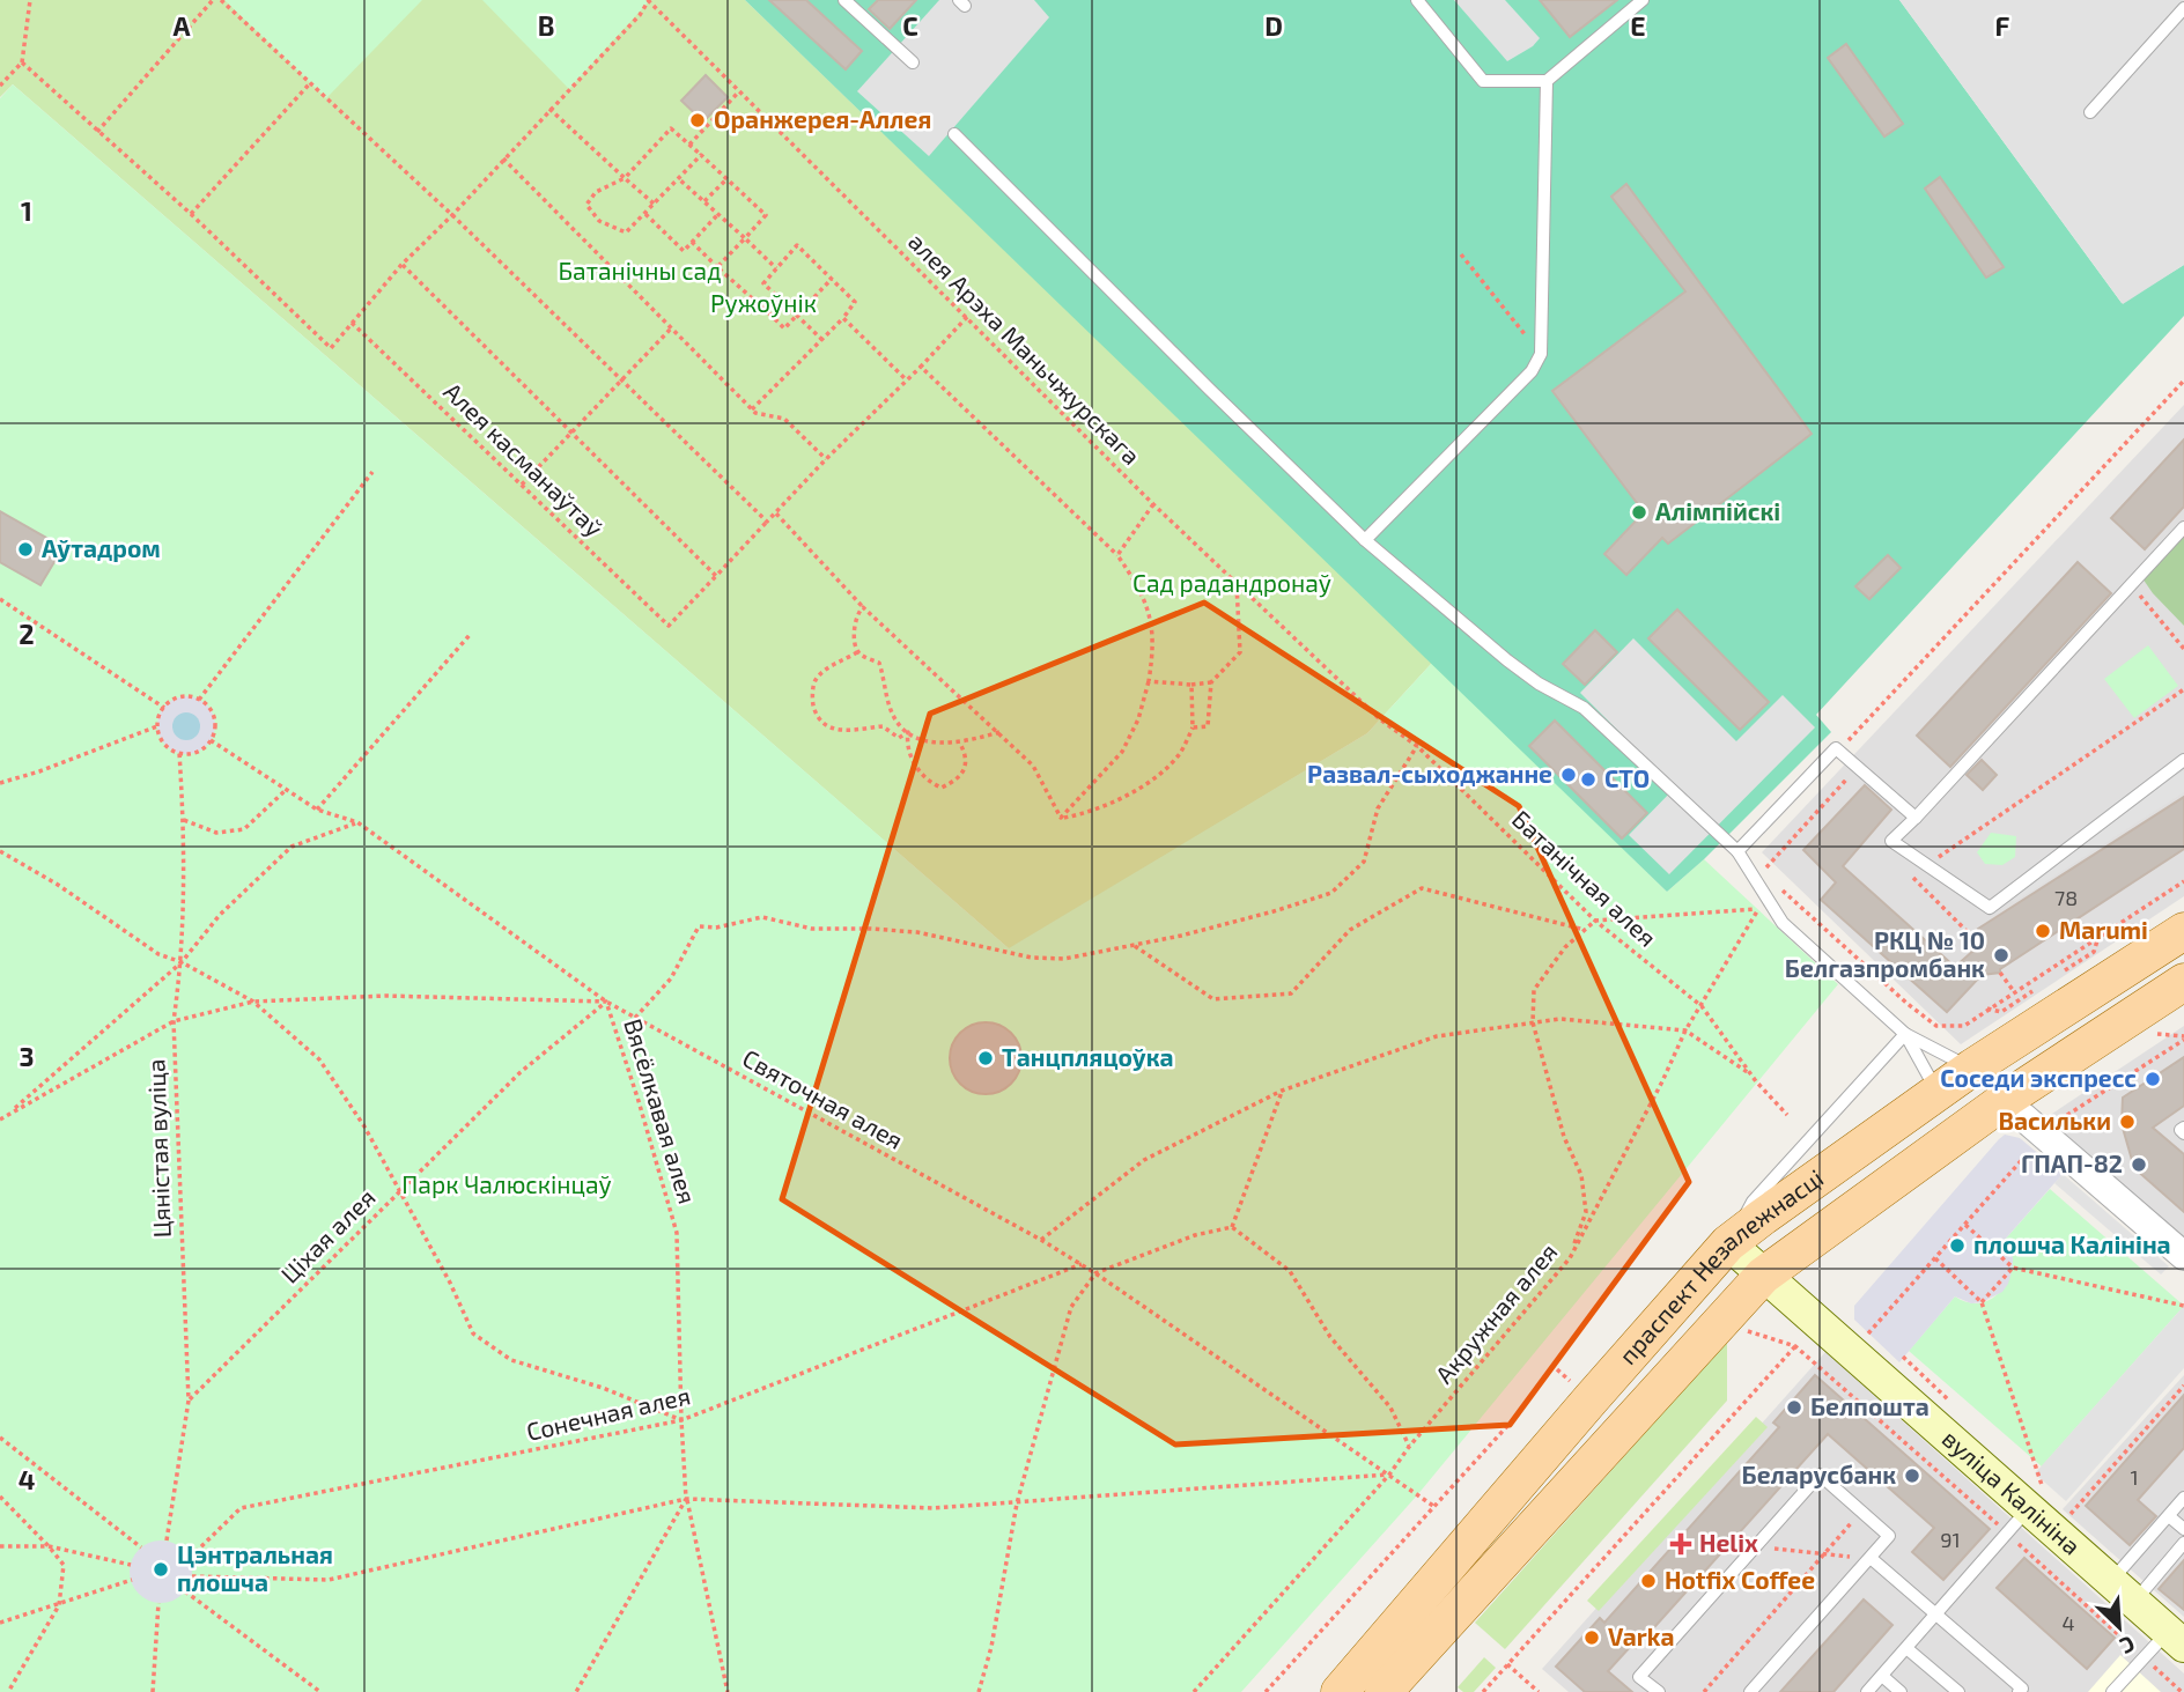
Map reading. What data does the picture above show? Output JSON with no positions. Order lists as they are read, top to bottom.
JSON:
{
  "streets": {
    "main road": ["праспект Незалежнасці", "вуліца Калініна"],
    "path": [
      "алея Арэха Маньчжурскага",
      "Алея касманаўтаў",
      "Батанічная алея",
      "Святочная алея",
      "Вясёлкавая алея",
      "Цяністая вуліца",
      "Ціхая алея",
      "Акружная алея",
      "Сонечная алея"
    ]
  },
  "crossings": [
    ["алея Арэха Маньчжурскага", "Батанічная алея"],
    ["Батанічная алея", "Акружная алея"],
    ["Святочная алея", "Вясёлкавая алея"],
    ["Святочная алея", "Цяністая вуліца"],
    ["Святочная алея", "Ціхая алея"],
    ["Святочная алея", "Акружная алея"],
    ["Святочная алея", "Сонечная алея"],
    ["Вясёлкавая алея", "Цяністая вуліца"],
    ["Вясёлкавая алея", "Ціхая алея"],
    ["Вясёлкавая алея", "Сонечная алея"],
    ["Цяністая вуліца", "Ціхая алея"],
    ["праспект Незалежнасці", "вуліца Калініна"]
  ],
  "parks": [
    "Батанічны сад",
    "Ружоўнік",
    "Сад радандронаў",
    "Парк Чалюскінцаў"
  ],
  "places": {
    "other": [
      "Оранжерея-Аллея",
      "Алімпійскі",
      "Аўтадром",
      "Развал-сыходжанне",
      "СТО",
      "Marumi",
      "РКЦ № 10 Белгазпромбанк",
      "Танцпляцоўка",
      "Соседи экспресс",
      "Васильки",
      "ГПАП-82",
      "плошча Калініна",
      "Белпошта",
      "Беларусбанк",
      "Цэнтральная плошча",
      "Hotfix Coffee",
      "Varka"
    ],
    "health": ["Helix"]
  },
  "house_numbers": [
    "78",
    "1",
    "91",
    "4"
  ],
  "north": "bottom right",
  "grid": {
    "columns": [
      "A",
      "B",
      "C",
      "D",
      "E",
      "F"
    ],
    "rows": [
      "1",
      "2",
      "3",
      "4"
    ]
  }
}
